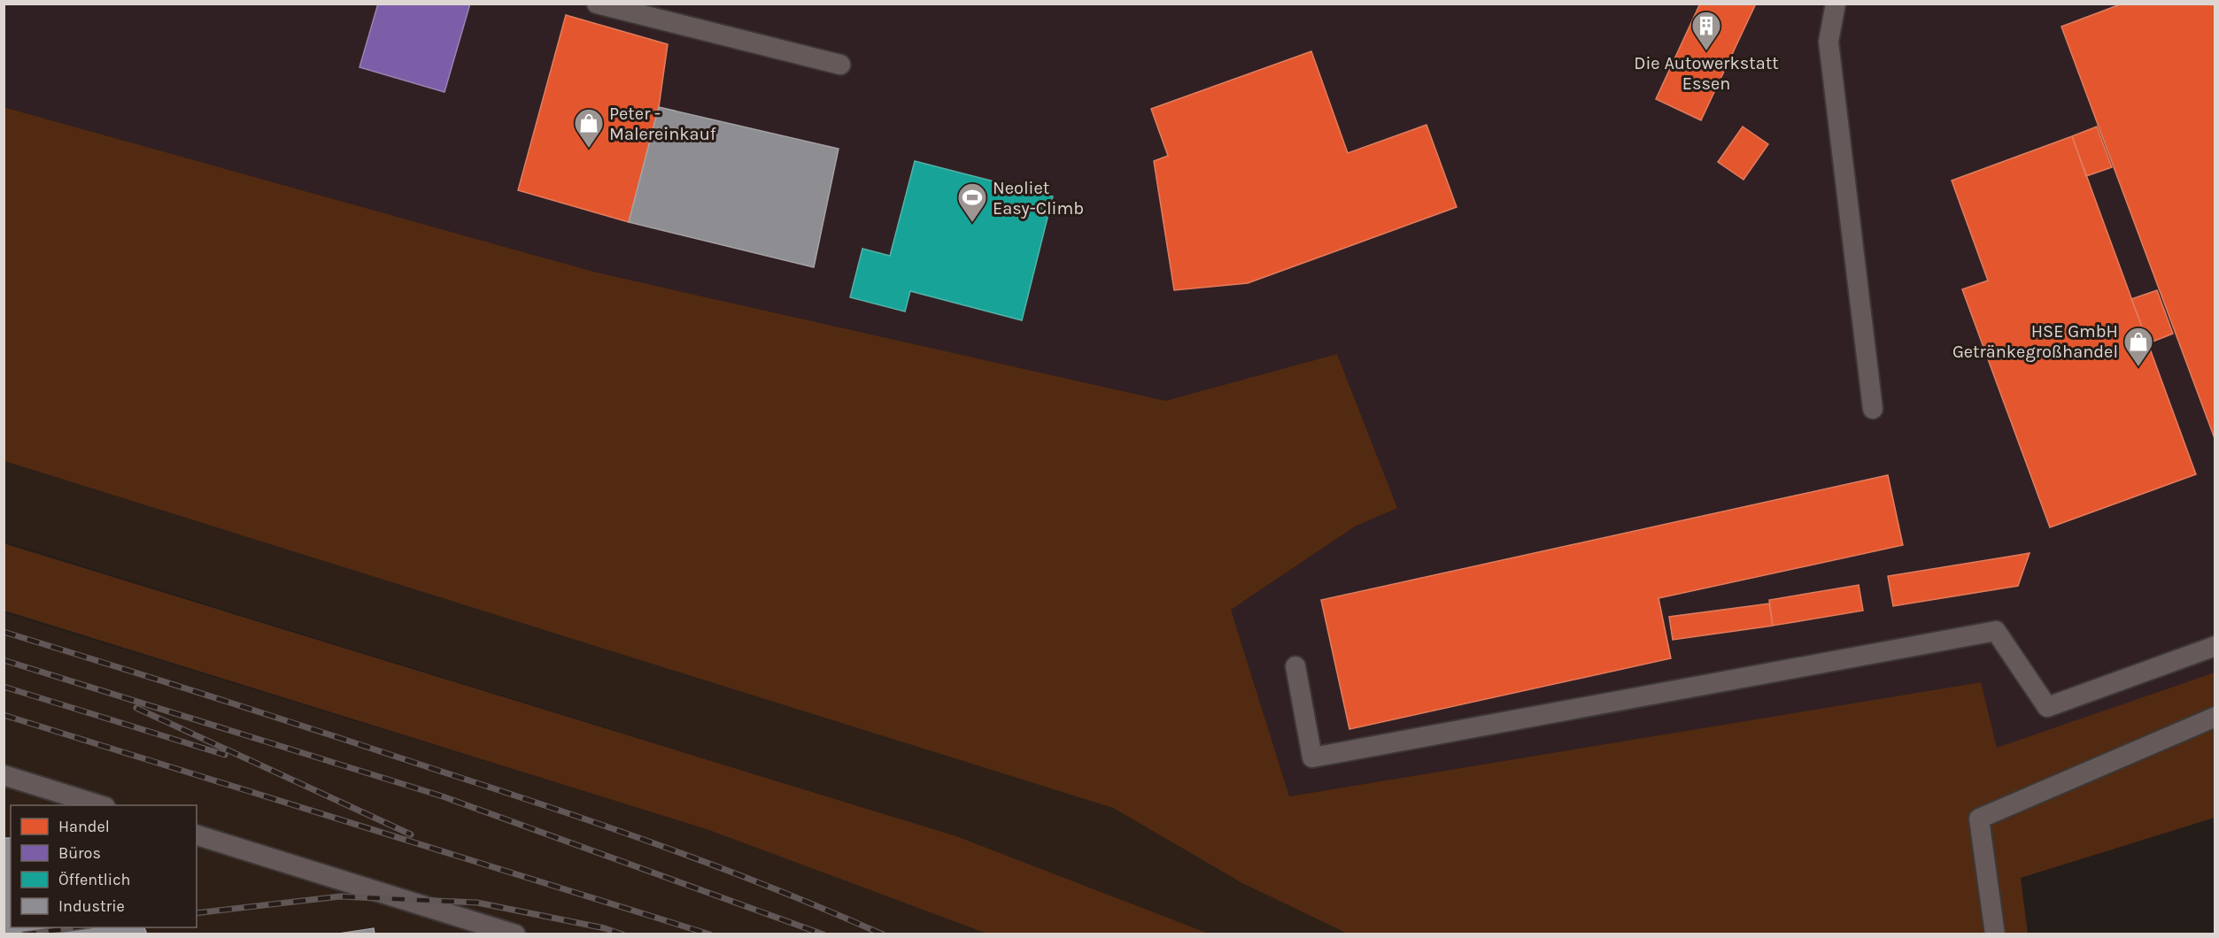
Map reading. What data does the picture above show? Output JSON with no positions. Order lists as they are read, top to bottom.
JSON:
{
  "places": {
    "building": ["Die Autowerkstatt Essen"],
    "shop": ["Peter - Malereinkauf", "HSE GmbH Getränkegroßhandel"],
    "sports": ["Neoliet Easy-Climb"]
  },
  "legend": [
    "Handel",
    "Büros",
    "Öffentlich",
    "Industrie"
  ]
}
